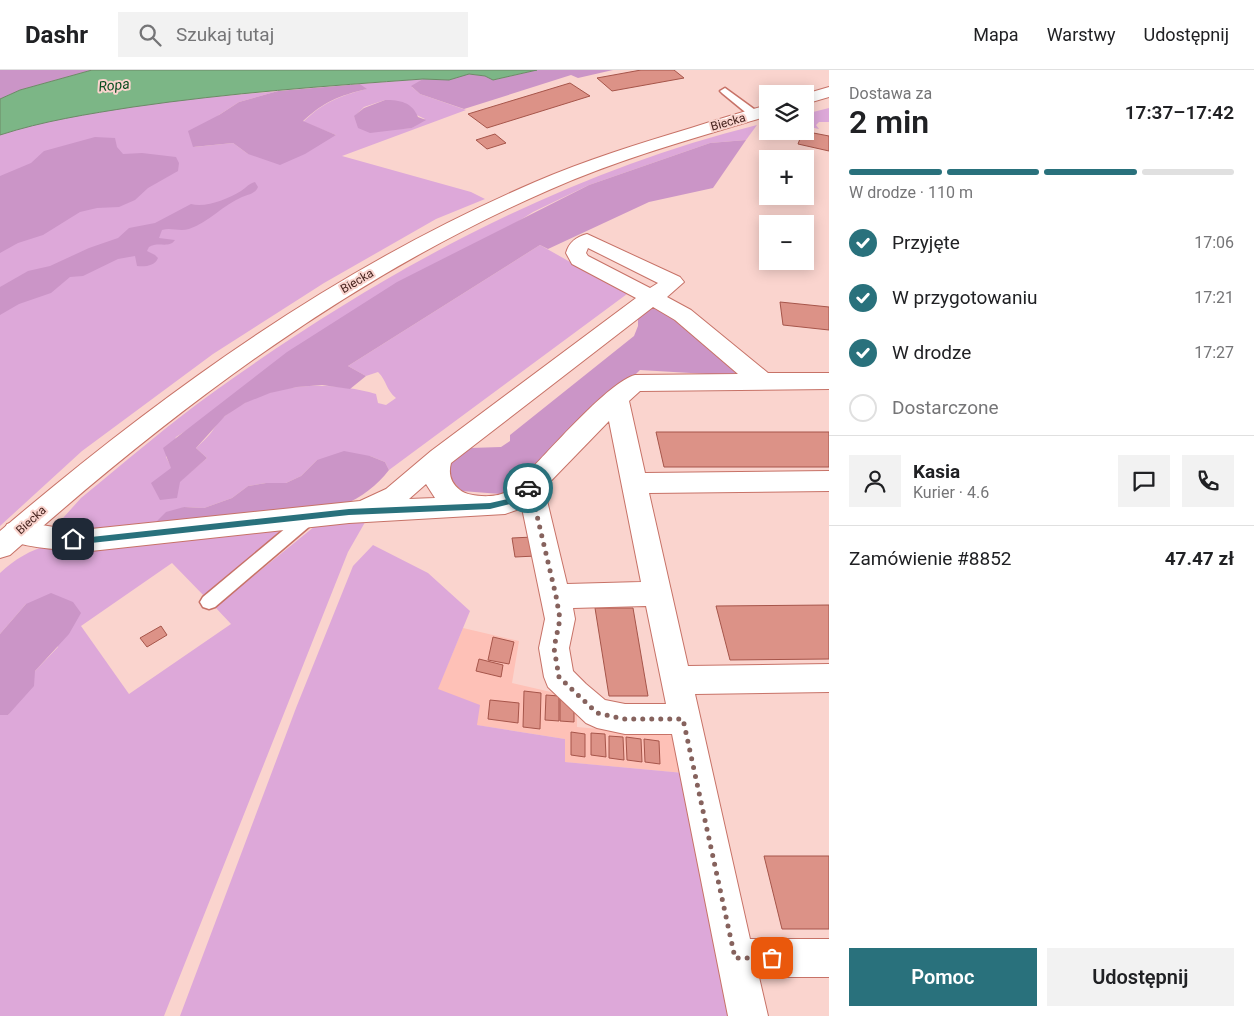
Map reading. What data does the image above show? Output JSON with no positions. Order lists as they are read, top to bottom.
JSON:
{
  "streets": {
    "street": ["Biecka"]
  },
  "water": ["Ropa"],
  "page": {
    "header": "Dashr",
    "search": "Szukaj tutaj",
    "nav": ["Mapa", "Warstwy", "Udostępnij"],
    "heading": ["2 min", "Dostawa za", "17:37–17:42"],
    "panel": [
      "Kasia",
      "Kurier · 4.6",
      "Zamówienie #8852",
      "47.47 zł"
    ],
    "map_buttons": ["+", "−"],
    "bar": "W drodze · 110 m",
    "list": [
      ["Przyjęte", "17:06"],
      ["W przygotowaniu", "17:21"],
      ["W drodze", "17:27"],
      "Dostarczone"
    ],
    "buttons": ["Pomoc", "Udostępnij"]
  }
}
